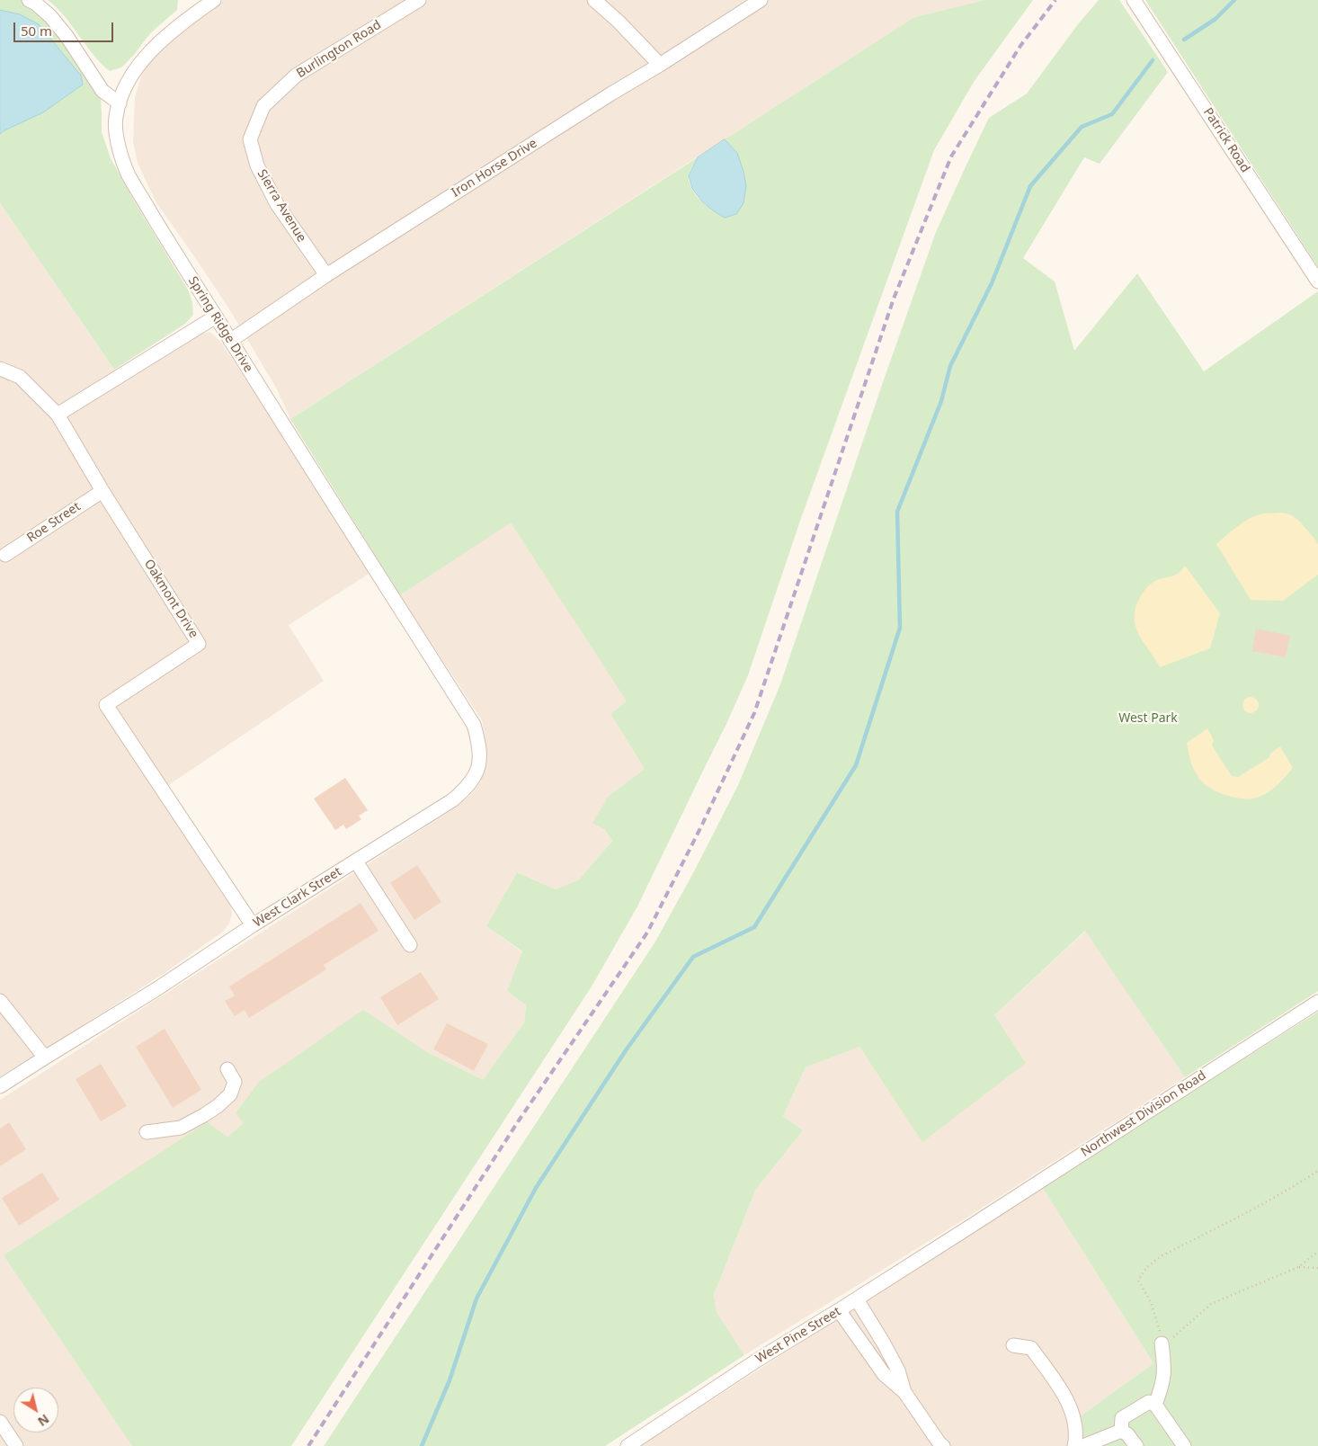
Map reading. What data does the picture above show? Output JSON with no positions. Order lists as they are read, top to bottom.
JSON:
{
  "streets": {
    "street": [
      "Burlington Road",
      "Patrick Road",
      "Iron Horse Drive",
      "Sierra Avenue",
      "Spring Ridge Drive",
      "Roe Street",
      "Oakmont Drive",
      "West Clark Street",
      "Northwest Division Road",
      "West Pine Street"
    ]
  },
  "crossings": [
    ["Burlington Road", "Sierra Avenue"],
    ["Iron Horse Drive", "Sierra Avenue"],
    ["Iron Horse Drive", "Spring Ridge Drive"],
    ["Spring Ridge Drive", "West Clark Street"],
    ["Roe Street", "Oakmont Drive"],
    ["Oakmont Drive", "West Clark Street"],
    ["Northwest Division Road", "West Pine Street"]
  ],
  "parks": ["West Park"],
  "scale_bar": "50 m",
  "north": "bottom right"
}
